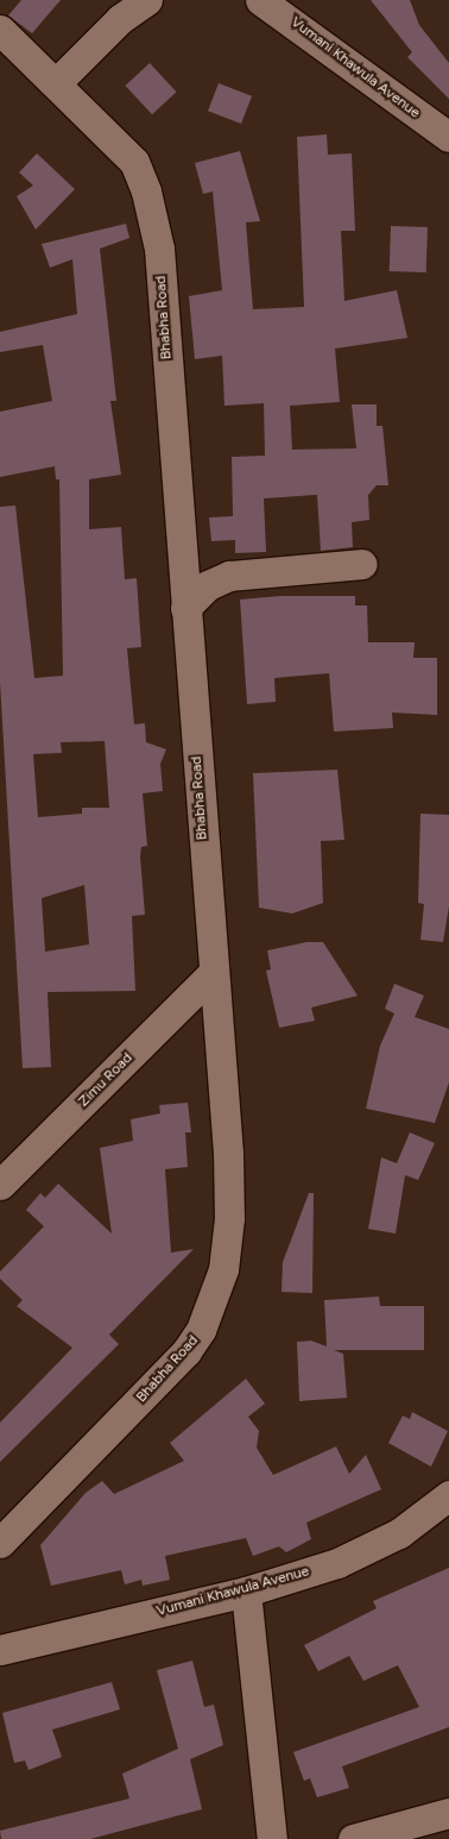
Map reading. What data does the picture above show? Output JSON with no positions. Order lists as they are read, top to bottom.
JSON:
{
  "streets": {
    "street": ["Vumani Khawula Avenue", "Bhabha Road", "Zimu Road"]
  },
  "crossings": [
    ["Bhabha Road", "Zimu Road"]
  ]
}
